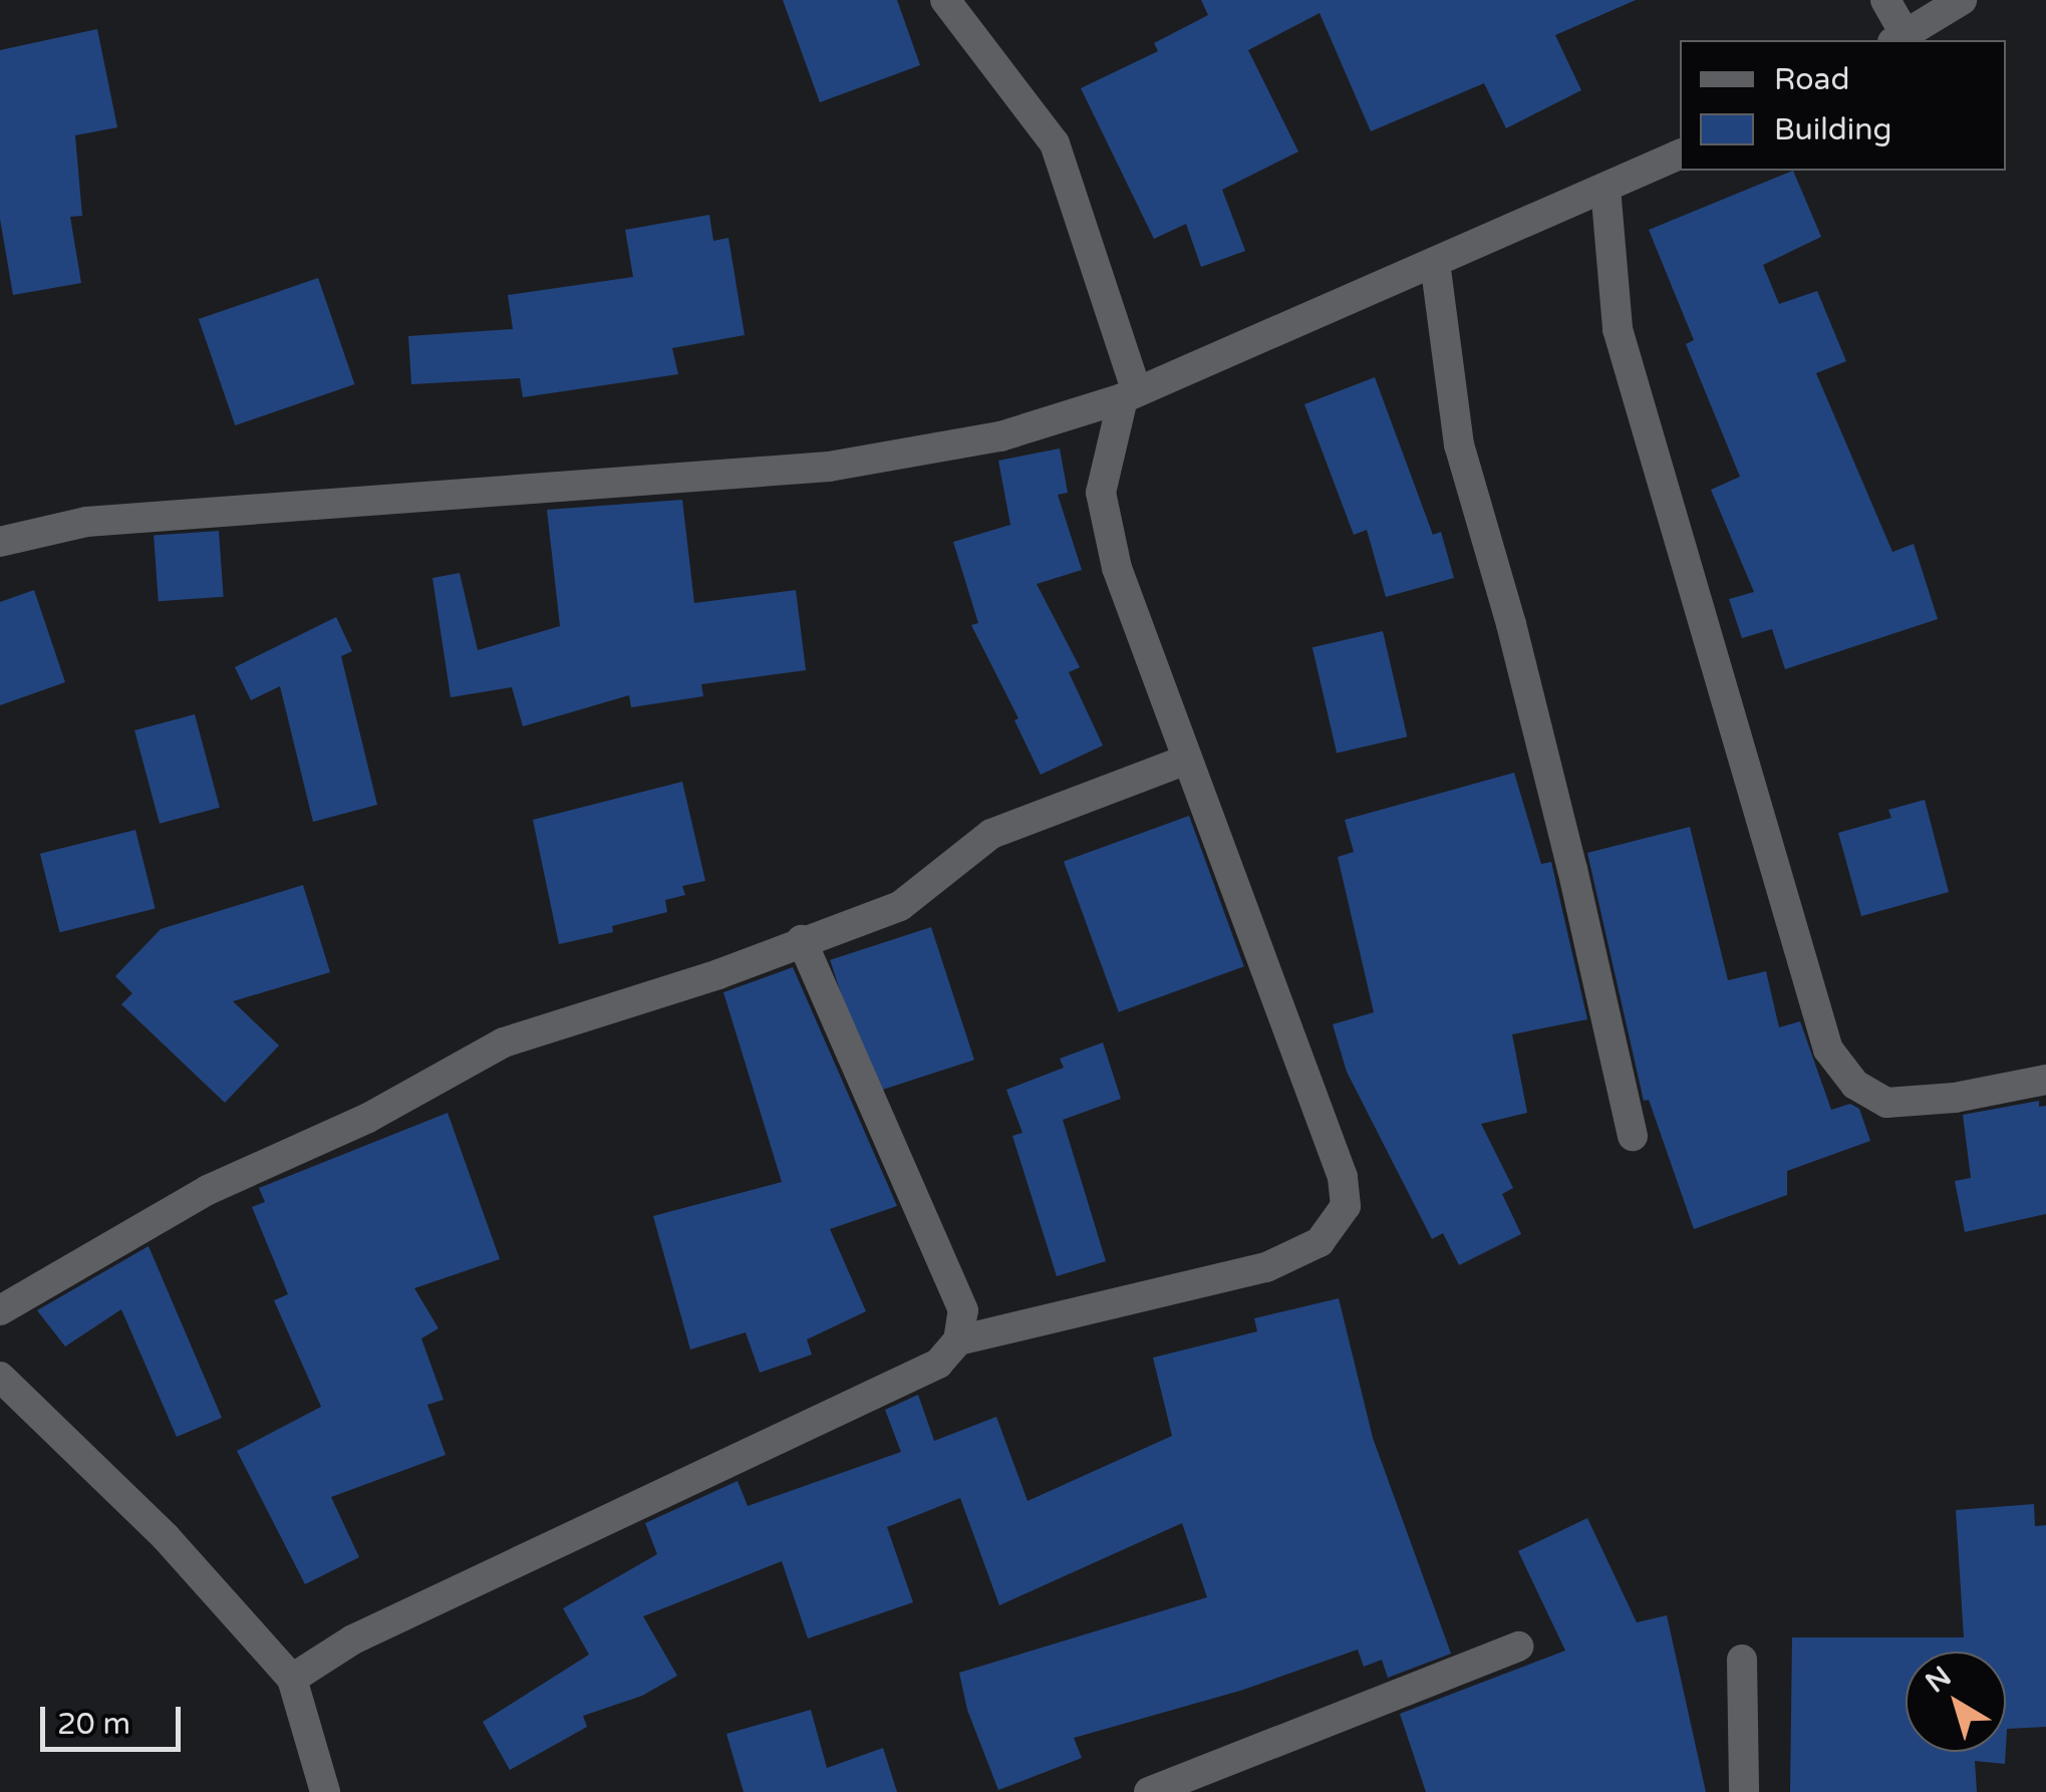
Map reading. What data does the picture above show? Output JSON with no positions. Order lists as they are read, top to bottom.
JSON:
{
  "legend": ["Road", "Building"],
  "scale_bar": "20 m",
  "north": "top left"
}
